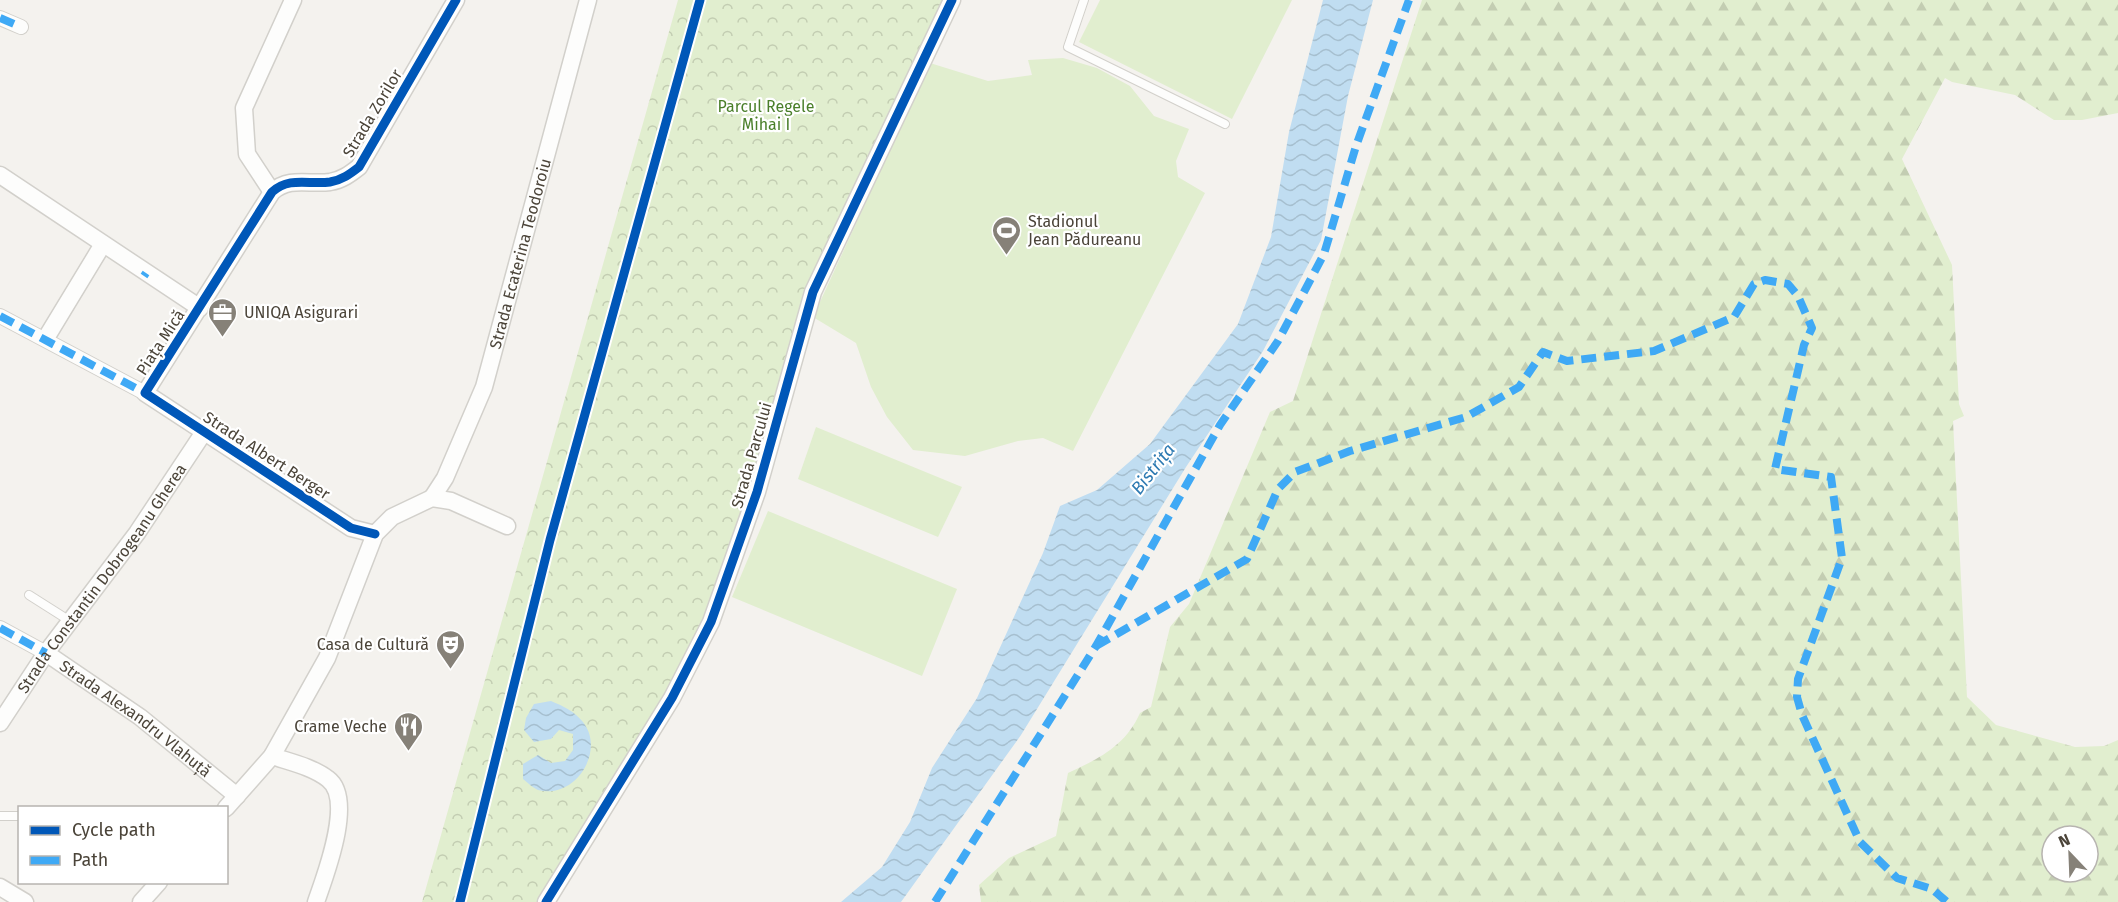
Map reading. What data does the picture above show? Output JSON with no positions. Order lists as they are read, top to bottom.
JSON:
{
  "streets": {
    "street": [
      "Strada Zorilor",
      "Strada Ecaterina Teodoroiu",
      "Piața Mică",
      "Strada Albert Berger",
      "Strada Parcului",
      "Strada Constantin Dobrogeanu Gherea",
      "Strada Alexandru Vlahuță"
    ]
  },
  "crossings": [
    ["Piața Mică", "Strada Albert Berger"],
    ["Strada Albert Berger", "Strada Constantin Dobrogeanu Gherea"],
    ["Strada Constantin Dobrogeanu Gherea", "Strada Alexandru Vlahuță"]
  ],
  "water": ["Bistrița"],
  "parks": ["Parcul Regele Mihai I"],
  "places": {
    "sports": ["Stadionul Jean Pădureanu"],
    "office": ["UNIQA Asigurari"],
    "theatre": ["Casa de Cultură"],
    "restaurant": ["Crame Veche"]
  },
  "legend": ["Cycle path", "Path"],
  "north": "top left"
}
